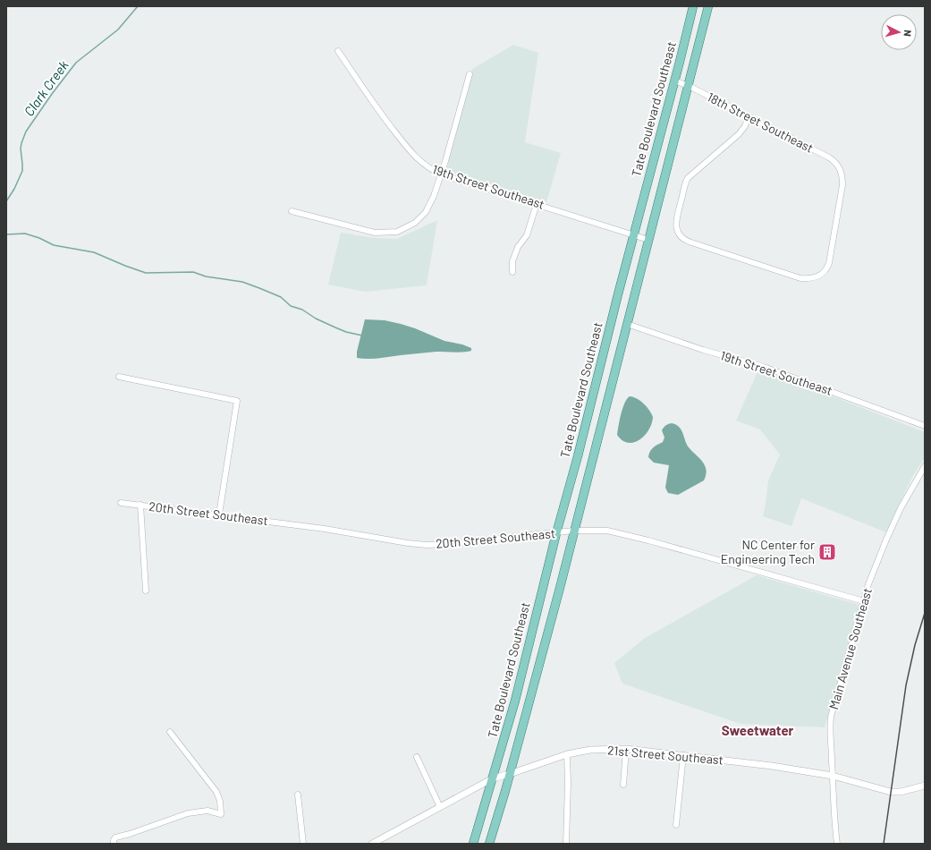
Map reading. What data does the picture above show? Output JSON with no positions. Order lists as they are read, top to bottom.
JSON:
{
  "streets": {
    "main road": ["Tate Boulevard Southeast"],
    "street": [
      "18th Street Southeast",
      "19th Street Southeast",
      "20th Street Southeast",
      "Main Avenue Southeast",
      "21st Street Southeast"
    ]
  },
  "crossings": [
    ["Tate Boulevard Southeast", "18th Street Southeast"],
    ["Tate Boulevard Southeast", "19th Street Southeast"],
    ["Tate Boulevard Southeast", "20th Street Southeast"],
    ["Tate Boulevard Southeast", "21st Street Southeast"],
    ["20th Street Southeast", "Main Avenue Southeast"],
    ["Main Avenue Southeast", "21st Street Southeast"]
  ],
  "districts": ["Sweetwater"],
  "water": ["Clark Creek"],
  "places": {
    "building": ["NC Center for Engineering Tech"]
  },
  "north": "right"
}
